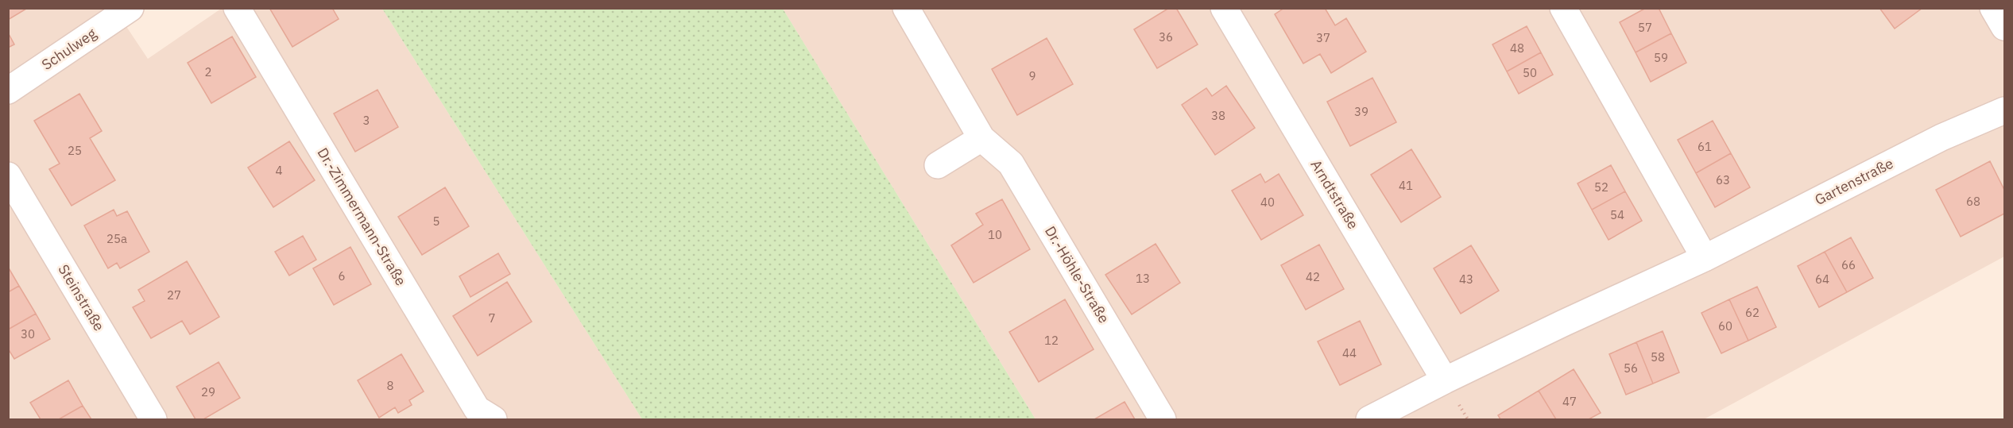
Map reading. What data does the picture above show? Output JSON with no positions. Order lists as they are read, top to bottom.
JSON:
{
  "streets": {
    "street": [
      "Schulweg",
      "Gartenstraße",
      "Arndtstraße",
      "Dr.-Zimmermann-Straße",
      "Dr.-Höhle-Straße",
      "Steinstraße"
    ]
  },
  "crossings": [
    ["Gartenstraße", "Arndtstraße"]
  ],
  "house_numbers": [
    "57",
    "36",
    "37",
    "48",
    "59",
    "2",
    "50",
    "9",
    "39",
    "38",
    "3",
    "61",
    "25",
    "4",
    "63",
    "41",
    "52",
    "68",
    "40",
    "54",
    "5",
    "10",
    "25a",
    "66",
    "6",
    "42",
    "13",
    "43",
    "64",
    "27",
    "62",
    "7",
    "60",
    "30",
    "12",
    "44",
    "58",
    "56",
    "8",
    "29",
    "47"
  ]
}
